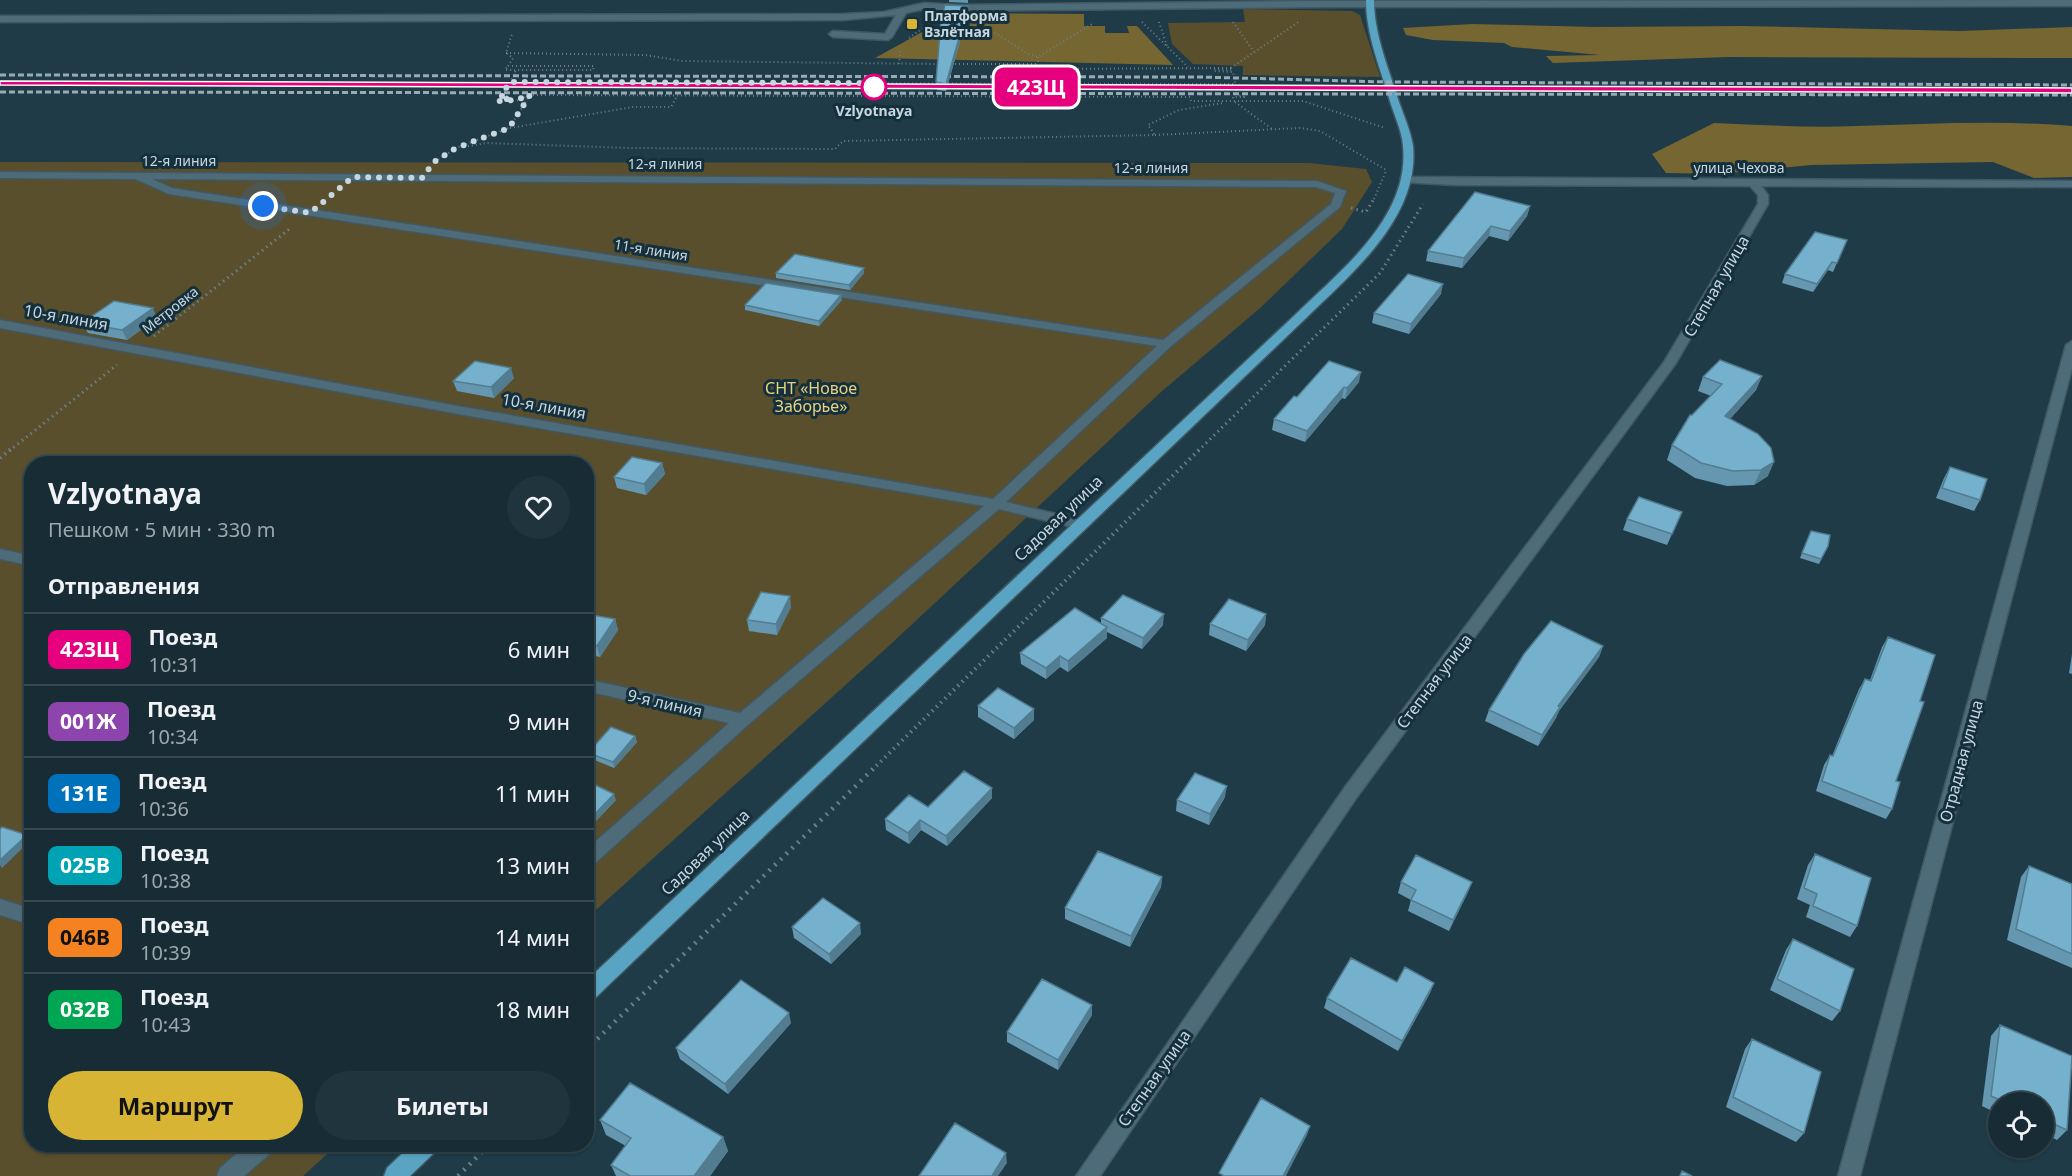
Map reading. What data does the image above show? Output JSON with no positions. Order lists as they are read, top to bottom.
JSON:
{
  "streets": {
    "main road": ["Садовая улица"],
    "street": [
      "12-я линия",
      "улица Чехова",
      "11-я линия",
      "Степная улица",
      "10-я линия",
      "9-я линия",
      "Отрадная улица"
    ],
    "path": ["Метровка"]
  },
  "crossings": [
    ["12-я линия", "11-я линия"],
    ["улица Чехова", "Степная улица"],
    ["улица Чехова", "Садовая улица"],
    ["11-я линия", "Метровка"],
    ["Метровка", "10-я линия"],
    ["10-я линия", "Садовая улица"]
  ],
  "parks": ["СНТ «Новое Заборье»"],
  "places": {
    "transit": ["Платформа Взлётная"],
    "other": ["Vzlyotnaya"]
  },
  "page": {
    "on_map": "423Щ",
    "heading": [
      ["Vzlyotnaya", "Пешком · 5 мин · 330 m"],
      "Отправления"
    ],
    "list": [
      {
        "mark": "423Щ",
        "name": "Поезд",
        "note": "10:31",
        "value": "6 мин"
      },
      {
        "mark": "001Ж",
        "name": "Поезд",
        "note": "10:34",
        "value": "9 мин"
      },
      {
        "mark": "131Е",
        "name": "Поезд",
        "note": "10:36",
        "value": "11 мин"
      },
      {
        "mark": "025В",
        "name": "Поезд",
        "note": "10:38",
        "value": "13 мин"
      },
      {
        "mark": "046В",
        "name": "Поезд",
        "note": "10:39",
        "value": "14 мин"
      },
      {
        "mark": "032В",
        "name": "Поезд",
        "note": "10:43",
        "value": "18 мин"
      }
    ],
    "buttons": ["Маршрут", "Билеты"]
  }
}
